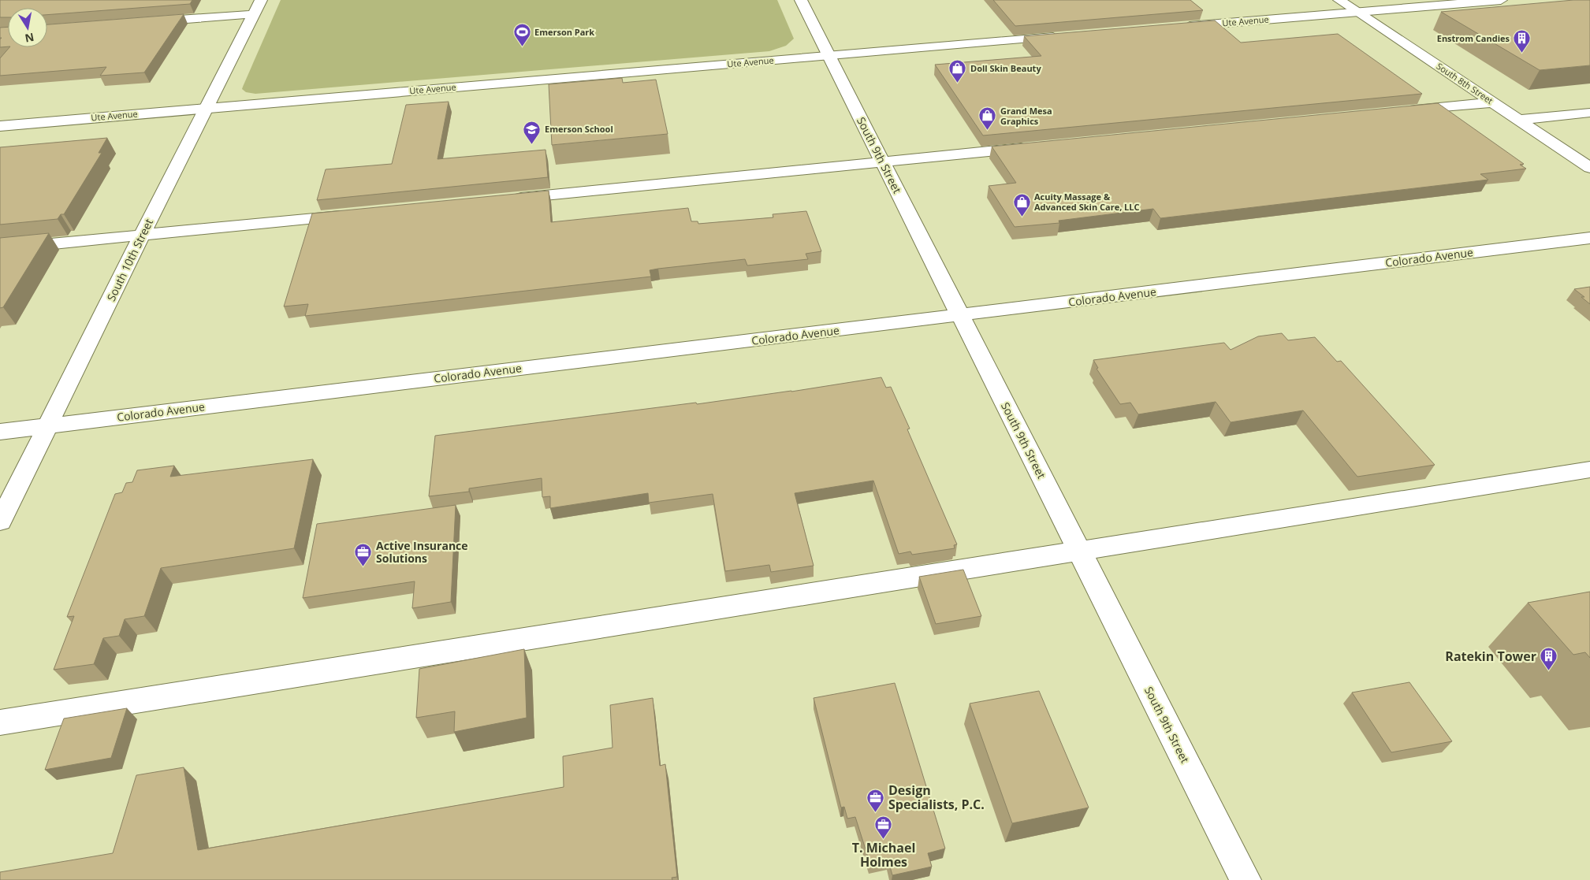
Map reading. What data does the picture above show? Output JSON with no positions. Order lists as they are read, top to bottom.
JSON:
{
  "streets": {
    "street": [
      "Ute Avenue",
      "South 8th Street",
      "South 9th Street",
      "Colorado Avenue",
      "South 10th Street"
    ]
  },
  "crossings": [
    ["Ute Avenue", "South 8th Street"],
    ["Ute Avenue", "South 9th Street"],
    ["Ute Avenue", "South 10th Street"],
    ["South 9th Street", "Colorado Avenue"],
    ["Colorado Avenue", "South 10th Street"]
  ],
  "places": {
    "sports": ["Emerson Park"],
    "building": ["Enstrom Candies", "Ratekin Tower"],
    "shop": ["Doll Skin Beauty", "Grand Mesa Graphics", "Acuity Massage & Advanced Skin Care, LLC"],
    "school or university": ["Emerson School"],
    "office": ["Active Insurance Solutions", "Design Specialists, P.C.", "T. Michael Holmes"]
  },
  "north": "bottom"
}
